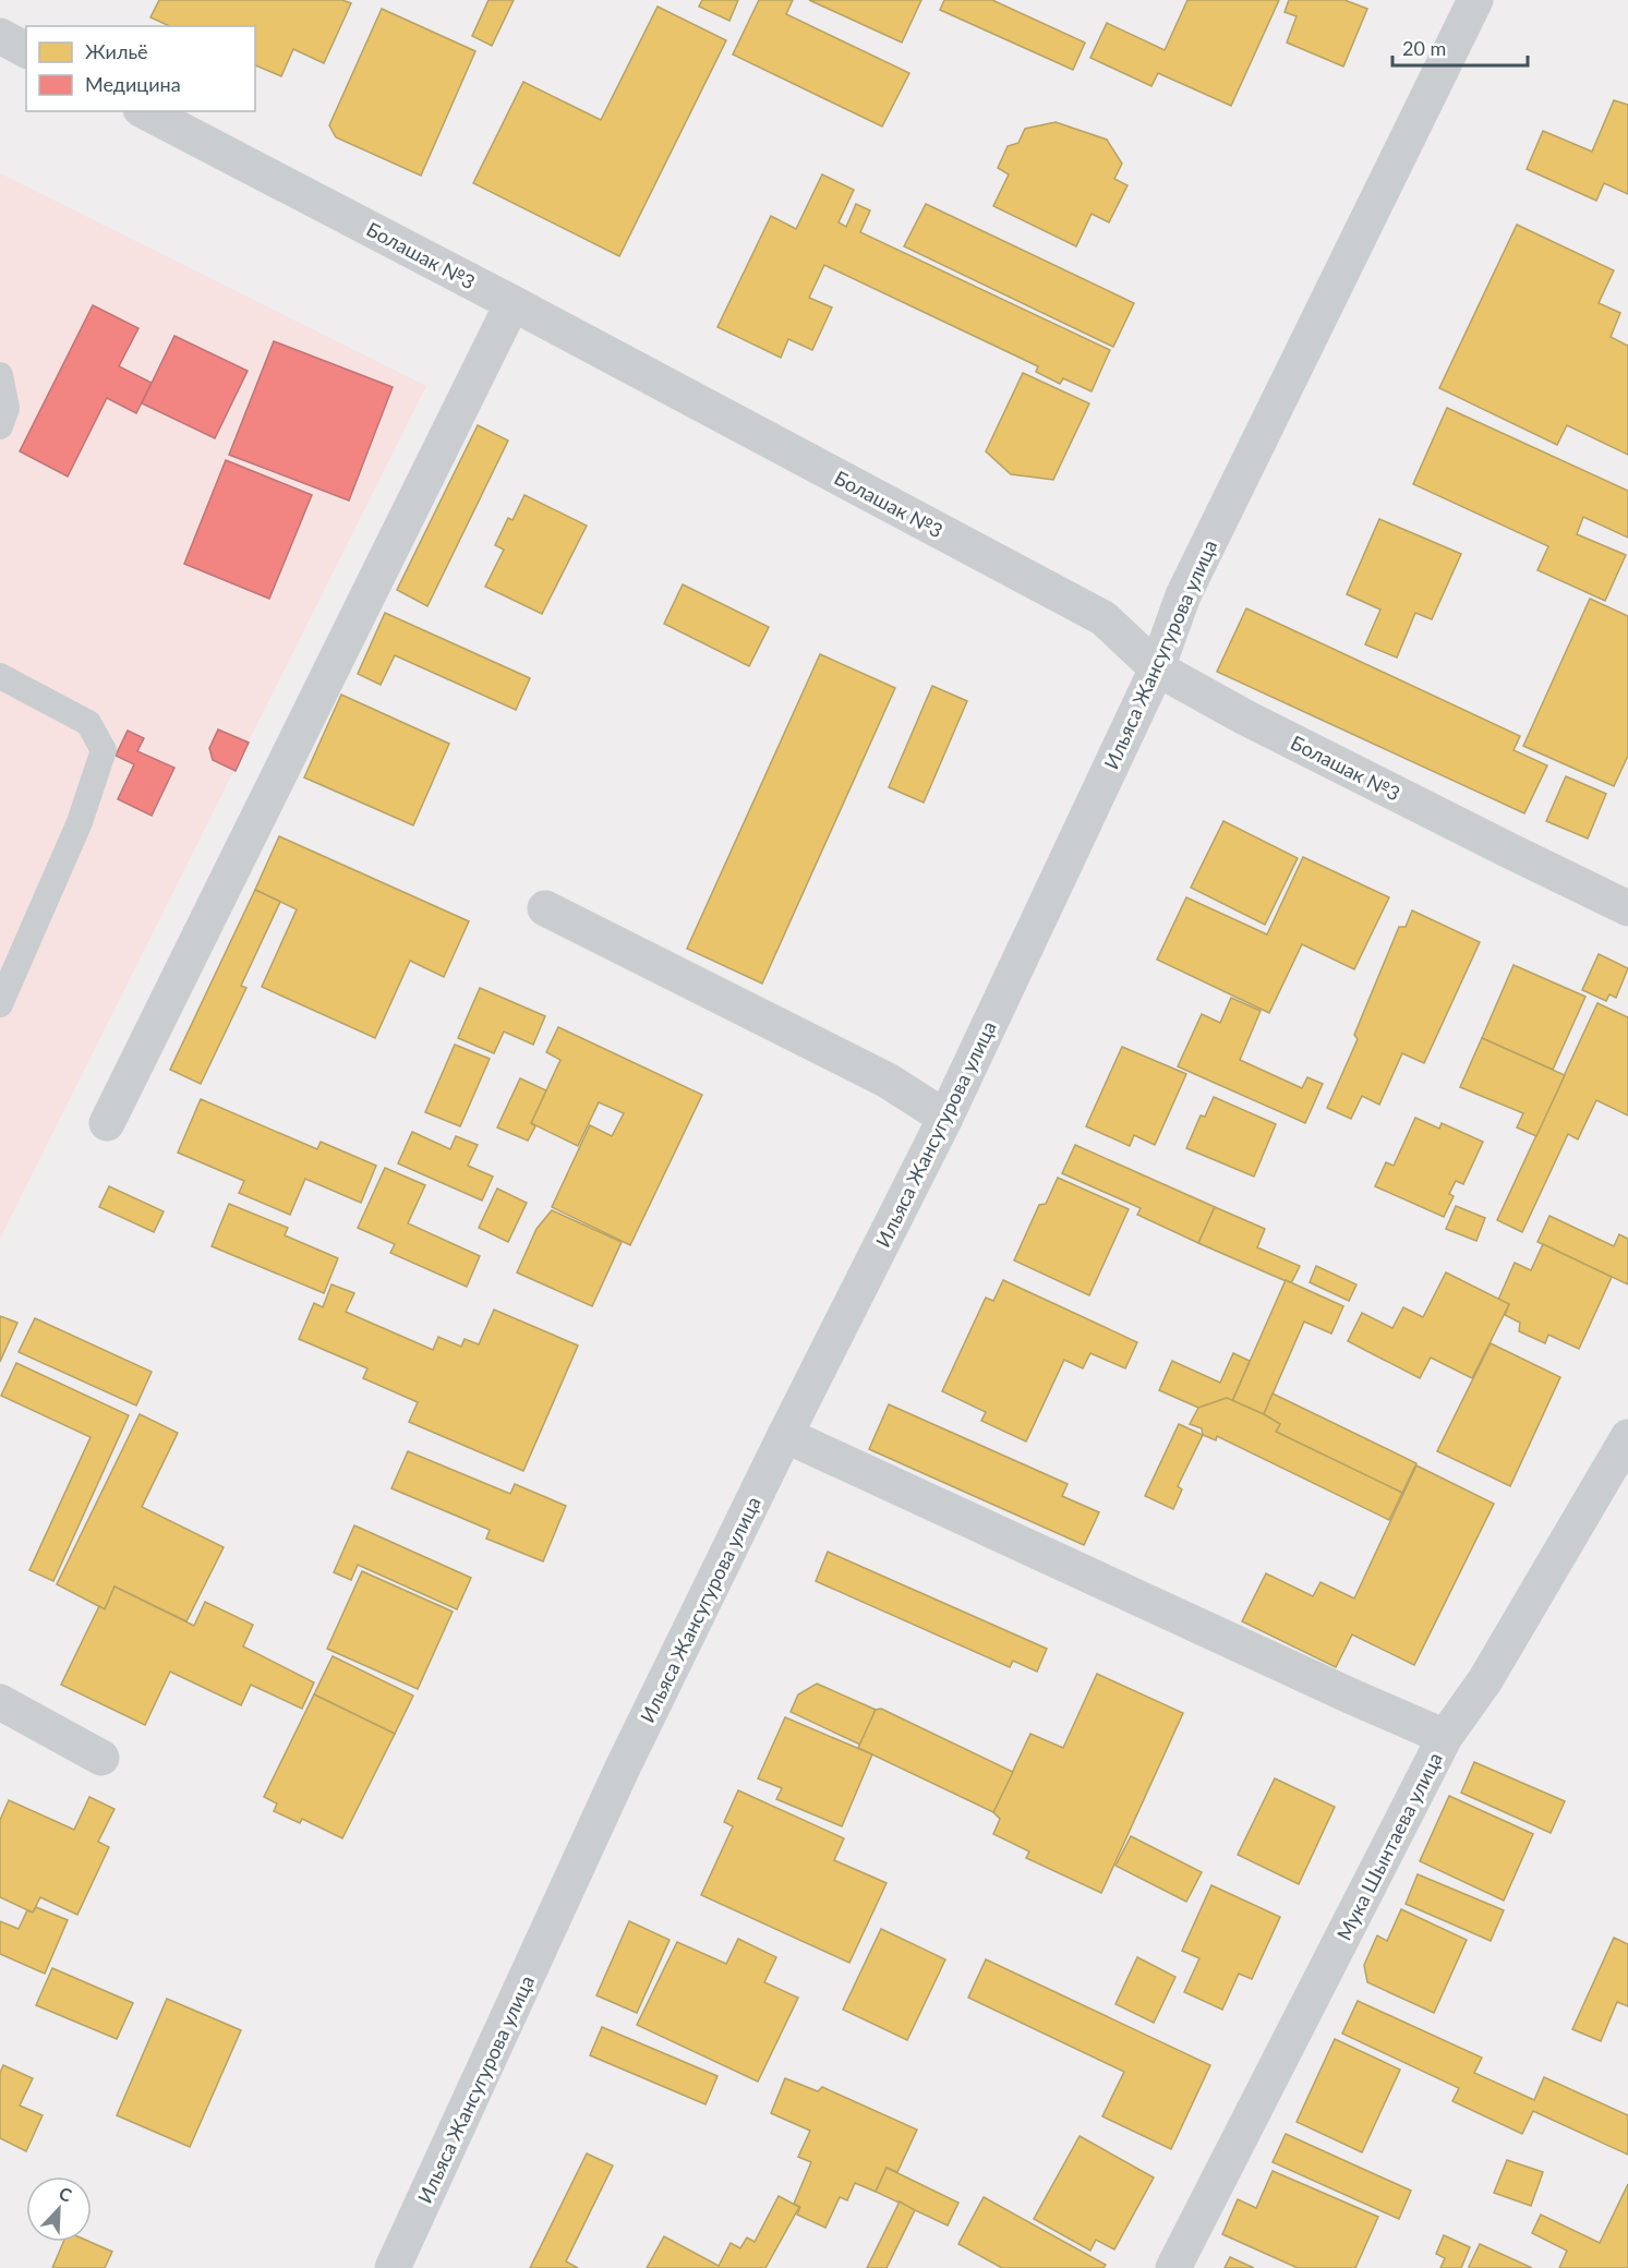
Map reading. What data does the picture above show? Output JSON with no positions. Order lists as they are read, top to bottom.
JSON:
{
  "streets": {
    "street": ["Болашак №3", "Ильяса Жансугурова улица", "Мука Шынтаева улица"]
  },
  "crossings": [
    ["Болашак №3", "Ильяса Жансугурова улица"]
  ],
  "legend": ["Жильё", "Медицина"],
  "scale_bar": "20 m",
  "north": "top right"
}
